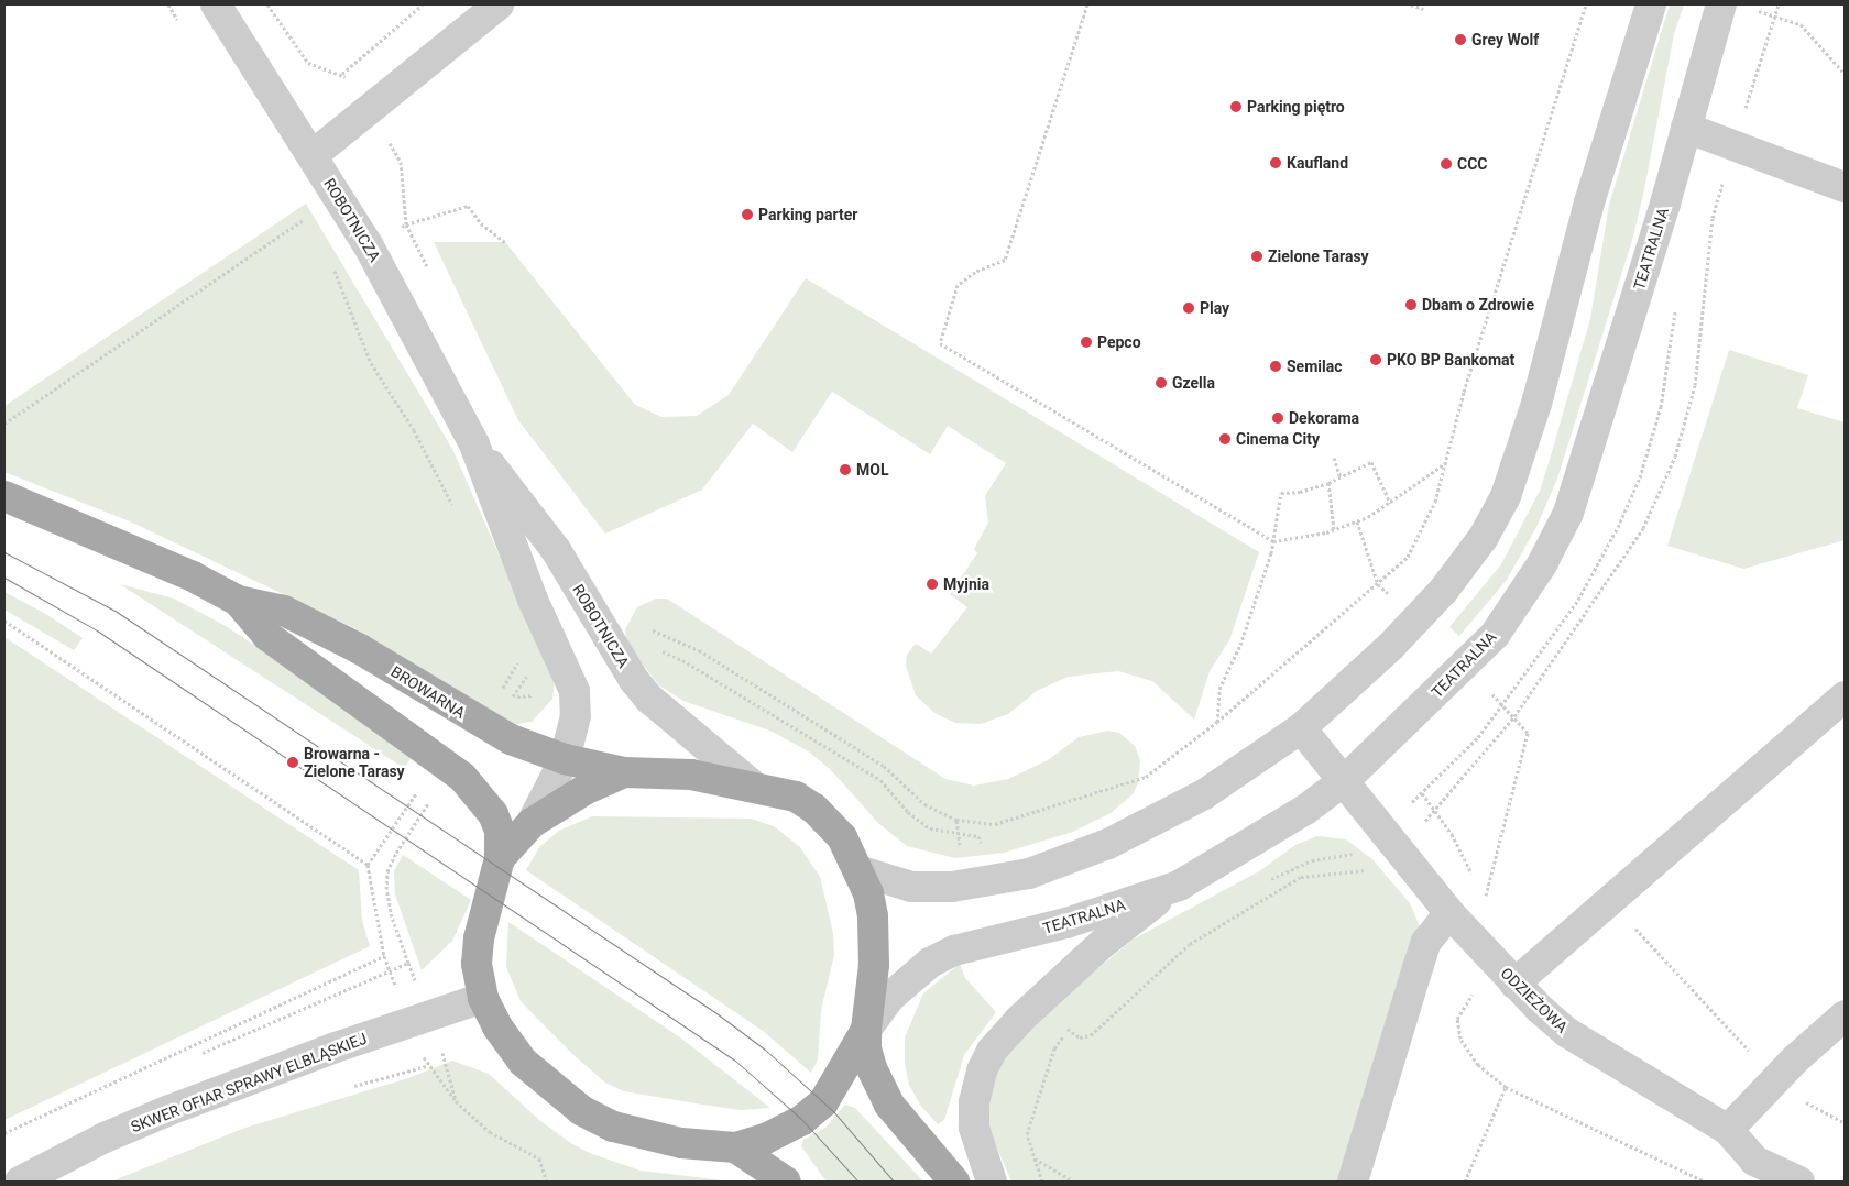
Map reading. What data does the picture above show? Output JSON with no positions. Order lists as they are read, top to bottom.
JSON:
{
  "streets": {
    "main road": ["BROWARNA"],
    "street": [
      "ROBOTNICZA",
      "TEATRALNA",
      "ODZIEŻOWA",
      "SKWER OFIAR SPRAWY ELBLĄSKIEJ"
    ]
  },
  "crossings": [
    ["ROBOTNICZA", "BROWARNA"],
    ["TEATRALNA", "BROWARNA"],
    ["TEATRALNA", "ODZIEŻOWA"]
  ],
  "places": [
    "Grey Wolf",
    "Parking piętro",
    "Kaufland",
    "CCC",
    "Parking parter",
    "Zielone Tarasy",
    "Dbam o Zdrowie",
    "Play",
    "Pepco",
    "PKO BP Bankomat",
    "Semilac",
    "Gzella",
    "Dekorama",
    "Cinema City",
    "MOL",
    "Myjnia",
    "Browarna - Zielone Tarasy"
  ]
}
